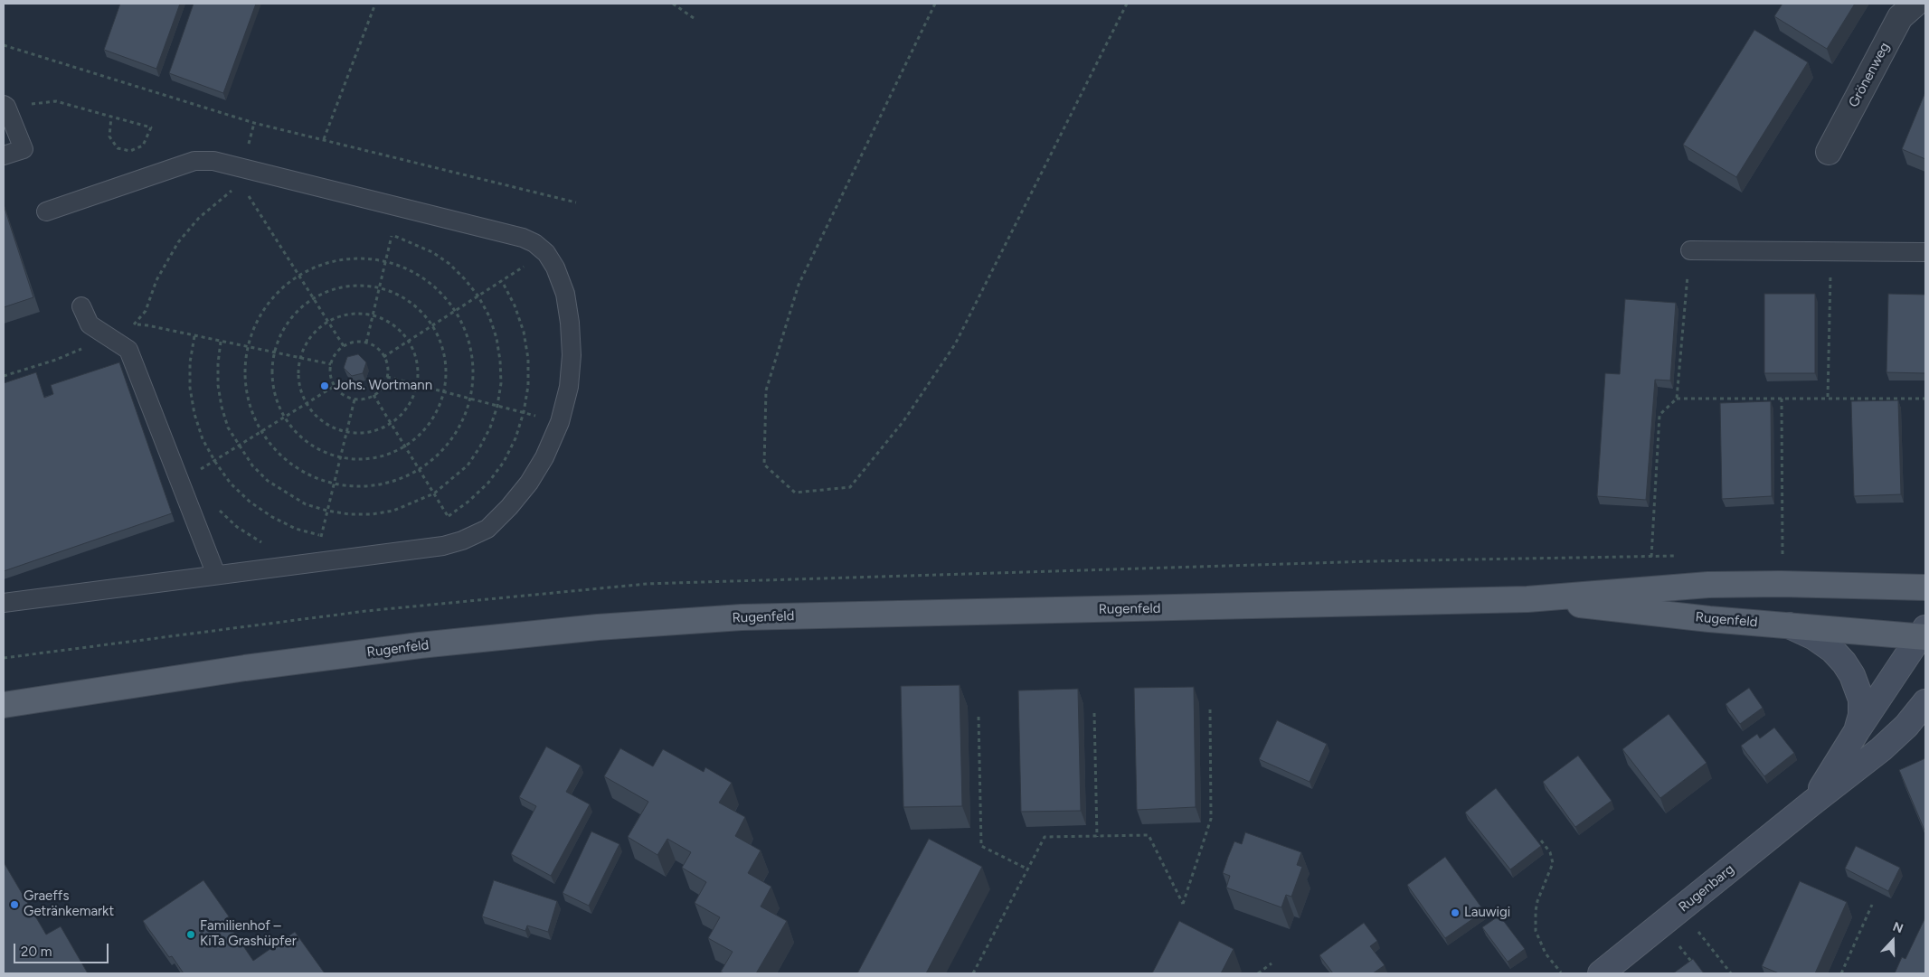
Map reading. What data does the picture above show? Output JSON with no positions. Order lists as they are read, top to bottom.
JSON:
{
  "streets": {
    "main road": ["Rugenfeld"],
    "street": ["Grönenweg", "Rugenbarg"]
  },
  "crossings": [
    ["Rugenfeld", "Rugenbarg"]
  ],
  "places": [
    "Johs. Wortmann",
    "Graeffs Getränkemarkt",
    "Lauwigi",
    "Familienhof – KiTa Grashüpfer"
  ],
  "scale_bar": "20 m",
  "north": "top"
}
